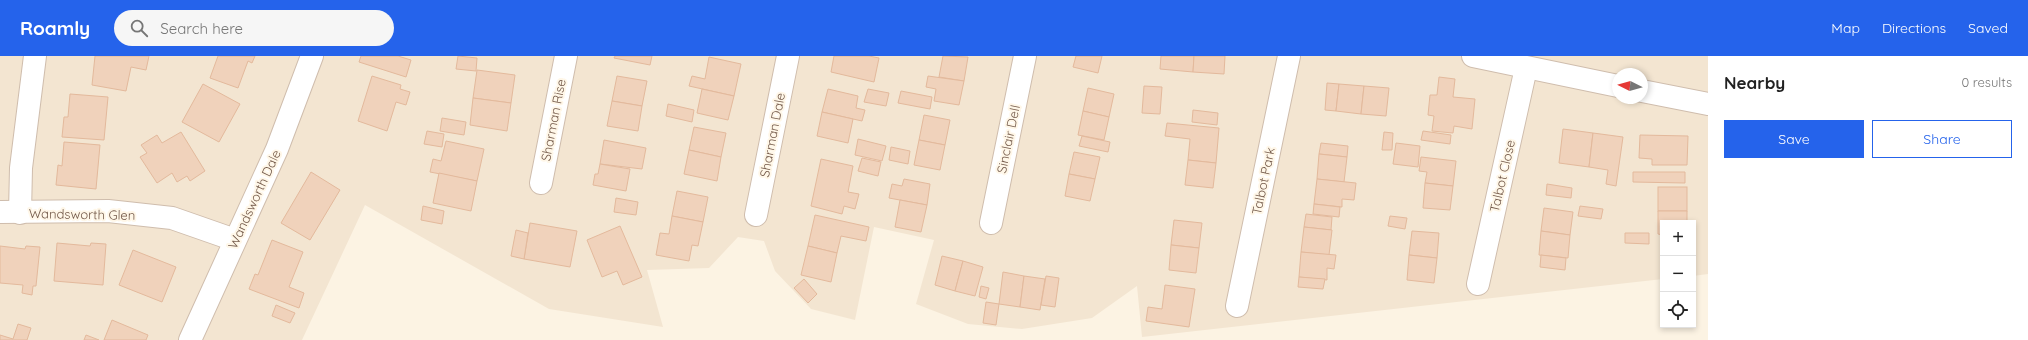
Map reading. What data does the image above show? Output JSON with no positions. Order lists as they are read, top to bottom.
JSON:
{
  "streets": {
    "street": [
      "Sharman Rise",
      "Sharman Dale",
      "Sinclair Dell",
      "Talbot Close",
      "Talbot Park",
      "Wandsworth Dale",
      "Wandsworth Glen"
    ]
  },
  "crossings": [
    ["Wandsworth Dale", "Wandsworth Glen"]
  ],
  "north": "left",
  "page": {
    "header": "Roamly",
    "search": "Search here",
    "nav": ["Map", "Directions", "Saved"],
    "heading": ["Nearby", "0 results"],
    "buttons": ["Save", "Share"],
    "map_buttons": ["+", "−"]
  }
}
